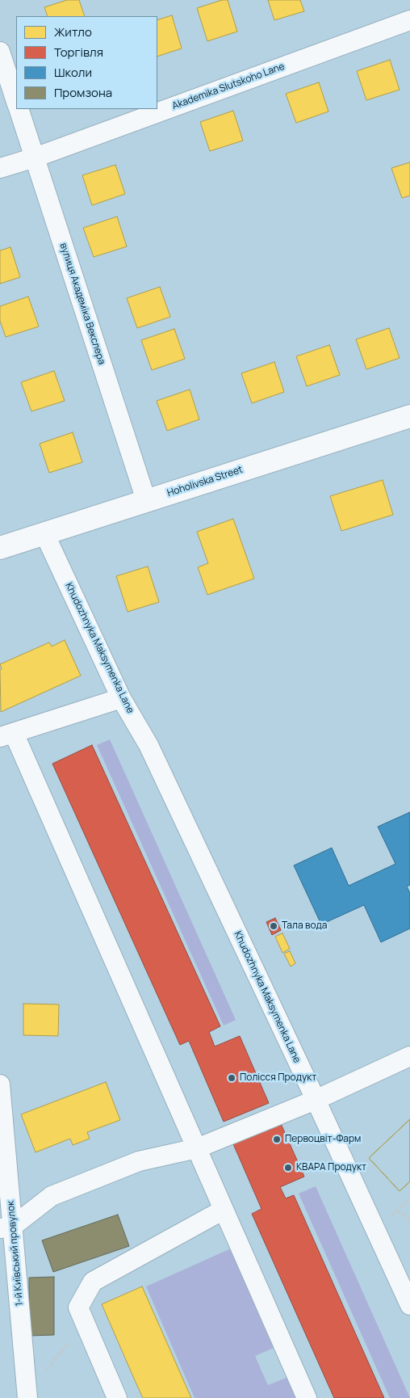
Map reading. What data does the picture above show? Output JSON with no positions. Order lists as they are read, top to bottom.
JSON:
{
  "streets": {
    "street": [
      "Akademika Slutskoho Lane",
      "вулиця Академіка Векслера",
      "Hoholivska Street",
      "Khudozhnyka Maksymenka Lane",
      "1-й Київський провулок"
    ]
  },
  "crossings": [
    ["Akademika Slutskoho Lane", "вулиця Академіка Векслера"],
    ["вулиця Академіка Векслера", "Hoholivska Street"],
    ["Hoholivska Street", "Khudozhnyka Maksymenka Lane"]
  ],
  "places": [
    "Тала вода",
    "Полісся Продукт",
    "Первоцвіт-Фарм",
    "КВАРА Продукт"
  ],
  "legend": [
    "Житло",
    "Торгівля",
    "Школи",
    "Промзона"
  ]
}
